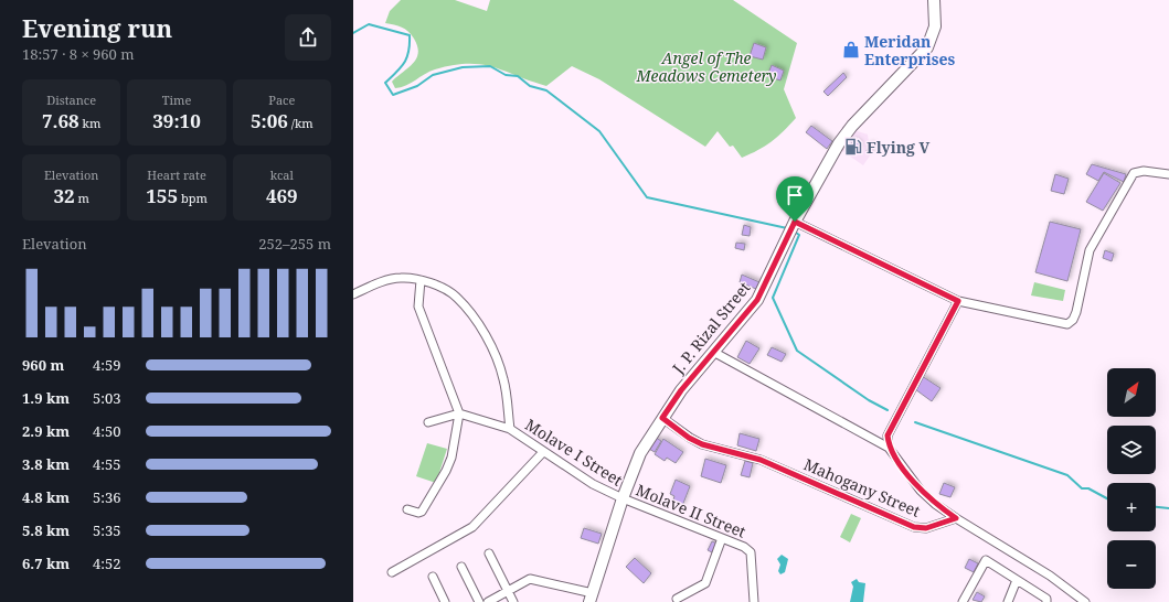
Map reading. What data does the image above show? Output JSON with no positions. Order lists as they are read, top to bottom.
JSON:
{
  "streets": {
    "main road": ["J. P. Rizal Street"],
    "street": ["Molave I Street", "Mahogany Street", "Molave II Street"]
  },
  "crossings": [
    ["J. P. Rizal Street", "Molave I Street"],
    ["J. P. Rizal Street", "Mahogany Street"],
    ["J. P. Rizal Street", "Molave II Street"],
    ["Molave I Street", "Molave II Street"]
  ],
  "parks": ["Angel of The Meadows Cemetery"],
  "places": {
    "shop": ["Meridan Enterprises"],
    "fuel station": ["Flying V"]
  },
  "north": "top right",
  "page": {
    "heading": ["Evening run", "18:57 · 8 × 960 m"],
    "stats": [
      ["Distance", "7.68 km"],
      ["Time", "39:10"],
      ["Pace", "5:06 /km"],
      ["Elevation", "32 m"],
      ["Heart rate", "155 bpm"],
      ["kcal", "469"]
    ],
    "chart": ["Elevation", "252–255 m"],
    "list": [
      {
        "name": "960 m",
        "note": "4:59"
      },
      {
        "name": "1.9 km",
        "note": "5:03"
      },
      {
        "name": "2.9 km",
        "note": "4:50"
      },
      {
        "name": "3.8 km",
        "note": "4:55"
      },
      {
        "name": "4.8 km",
        "note": "5:36"
      },
      {
        "name": "5.8 km",
        "note": "5:35"
      },
      {
        "name": "6.7 km",
        "note": "4:52"
      }
    ],
    "map_buttons": ["+", "−"]
  }
}
